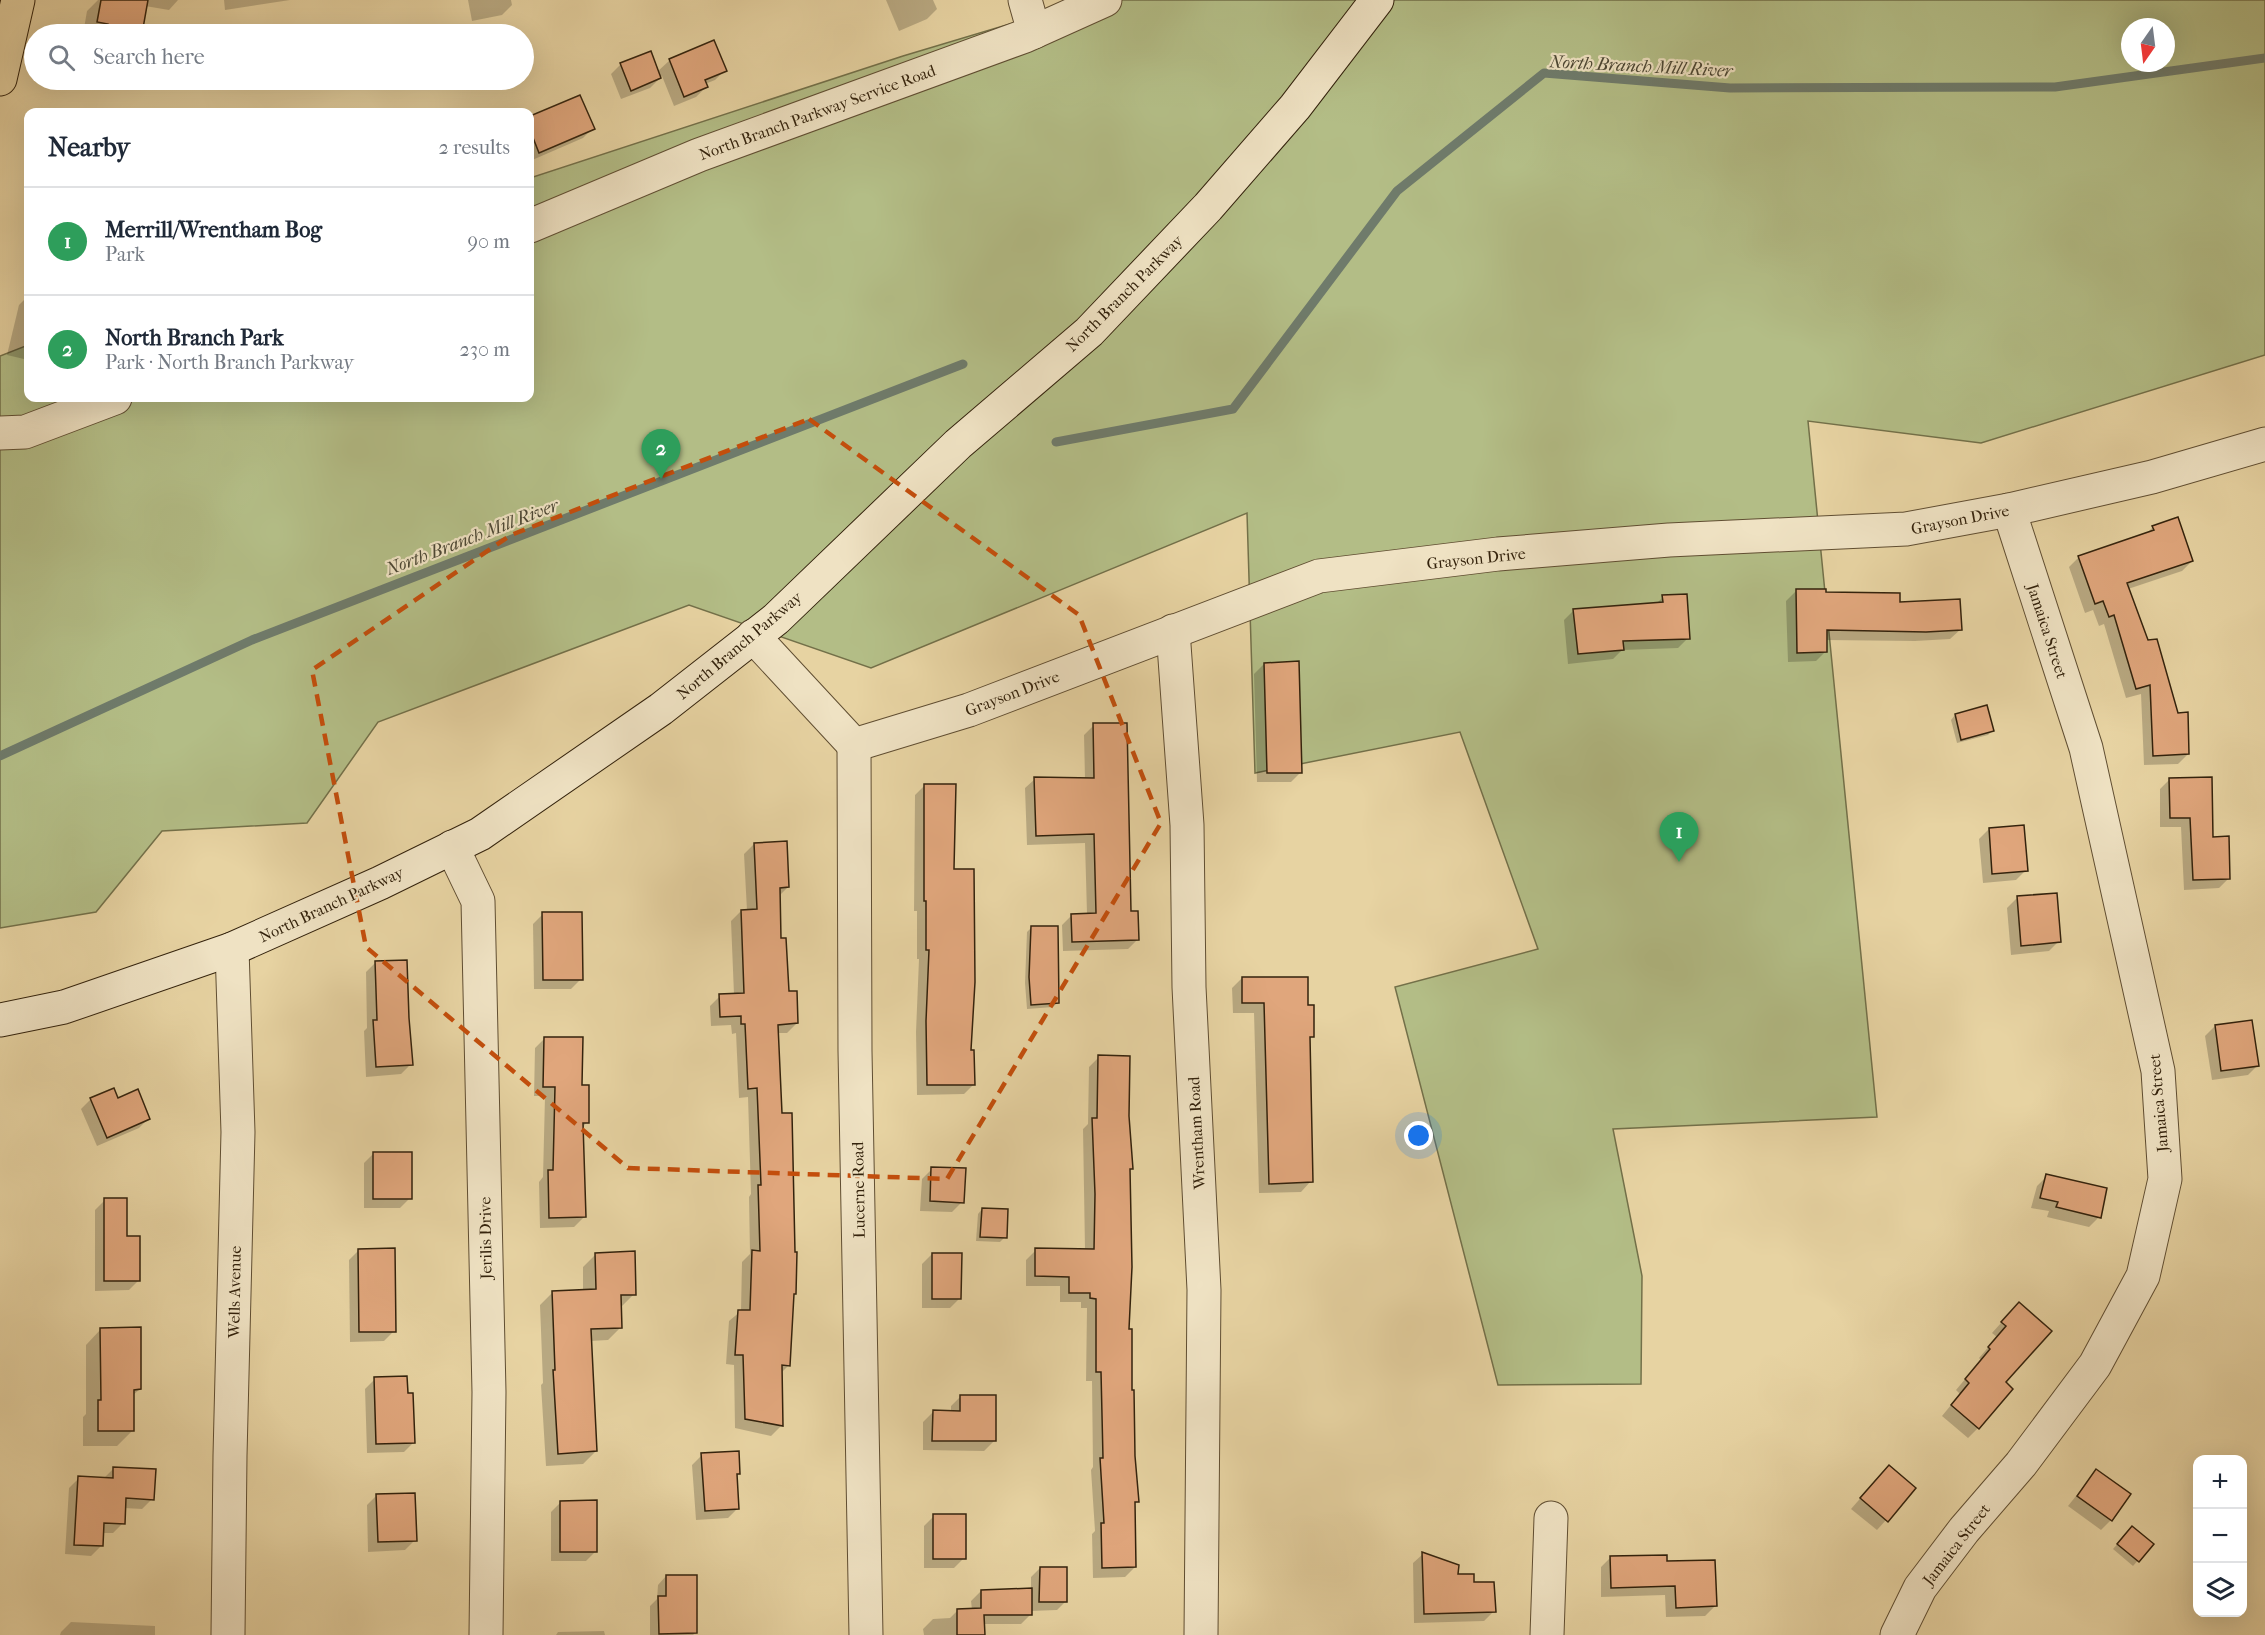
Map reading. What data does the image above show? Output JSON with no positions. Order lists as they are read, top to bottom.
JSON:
{
  "streets": {
    "street": [
      "North Branch Parkway Service Road",
      "North Branch Parkway",
      "Grayson Drive",
      "Jamaica Street",
      "Wrentham Road",
      "Lucerne Road",
      "Jerilis Drive",
      "Wells Avenue"
    ]
  },
  "crossings": [
    ["North Branch Parkway", "Jerilis Drive"],
    ["North Branch Parkway", "Wells Avenue"],
    ["Grayson Drive", "Jamaica Street"],
    ["Grayson Drive", "Wrentham Road"],
    ["Grayson Drive", "Lucerne Road"]
  ],
  "water": ["North Branch Mill River"],
  "north": "bottom",
  "page": {
    "search": "Search here",
    "heading": ["Nearby", "2 results"],
    "list": [
      {
        "mark": "1",
        "name": "Merrill/Wrentham Bog",
        "note": "Park",
        "value": "90 m"
      },
      {
        "mark": "2",
        "name": "North Branch Park",
        "note": "Park · North Branch Parkway",
        "value": "230 m"
      }
    ],
    "pins": ["2", "1"],
    "map_buttons": ["+", "−"]
  }
}
